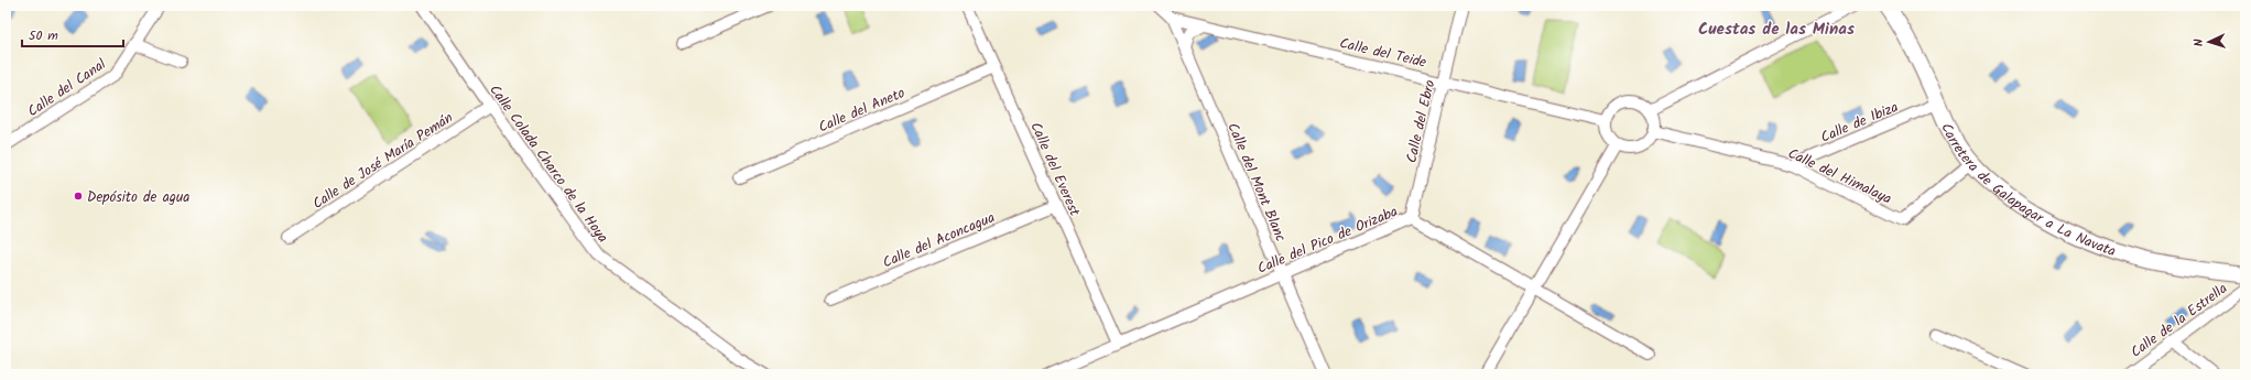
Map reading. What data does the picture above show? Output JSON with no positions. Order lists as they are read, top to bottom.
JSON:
{
  "streets": {
    "main road": ["Carretera de Galapagar a La Navata"],
    "street": [
      "Calle del Teide",
      "Calle del Canal",
      "Calle del Aneto",
      "Calle del Ebro",
      "Calle de Ibiza",
      "Calle de José María Pemán",
      "Calle Colada Charco de la Hoya",
      "Calle del Everest",
      "Calle del Himalaya",
      "Calle del Mont Blanc",
      "Calle del Aconcagua",
      "Calle del Pico de Orizaba",
      "Calle de la Estrella"
    ]
  },
  "crossings": [
    ["Calle del Teide", "Calle del Ebro"],
    ["Calle del Teide", "Calle del Himalaya"],
    ["Calle del Teide", "Calle del Mont Blanc"],
    ["Calle del Aneto", "Calle del Everest"],
    ["Calle del Ebro", "Calle del Pico de Orizaba"],
    ["Calle de Ibiza", "Calle del Himalaya"],
    ["Calle de Ibiza", "Carretera de Galapagar a La Navata"],
    ["Calle de José María Pemán", "Calle Colada Charco de la Hoya"],
    ["Calle del Everest", "Calle del Aconcagua"],
    ["Calle del Everest", "Calle del Pico de Orizaba"],
    ["Calle del Himalaya", "Carretera de Galapagar a La Navata"],
    ["Calle del Mont Blanc", "Calle del Pico de Orizaba"]
  ],
  "districts": ["Cuestas de las Minas"],
  "places": ["Depósito de agua"],
  "scale_bar": "50 m",
  "north": "left"
}
